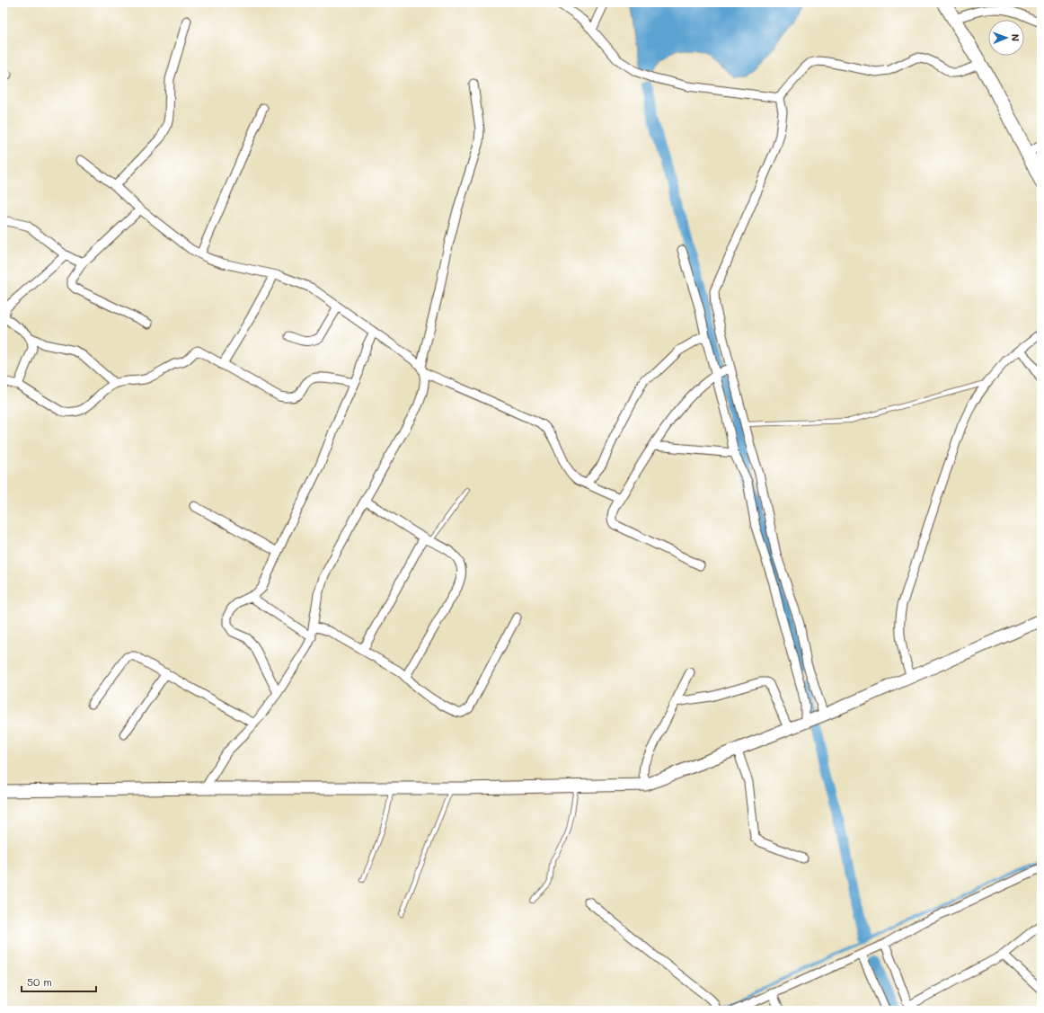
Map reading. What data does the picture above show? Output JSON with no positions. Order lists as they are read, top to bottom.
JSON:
{
  "scale_bar": "50 m",
  "north": "right"
}
